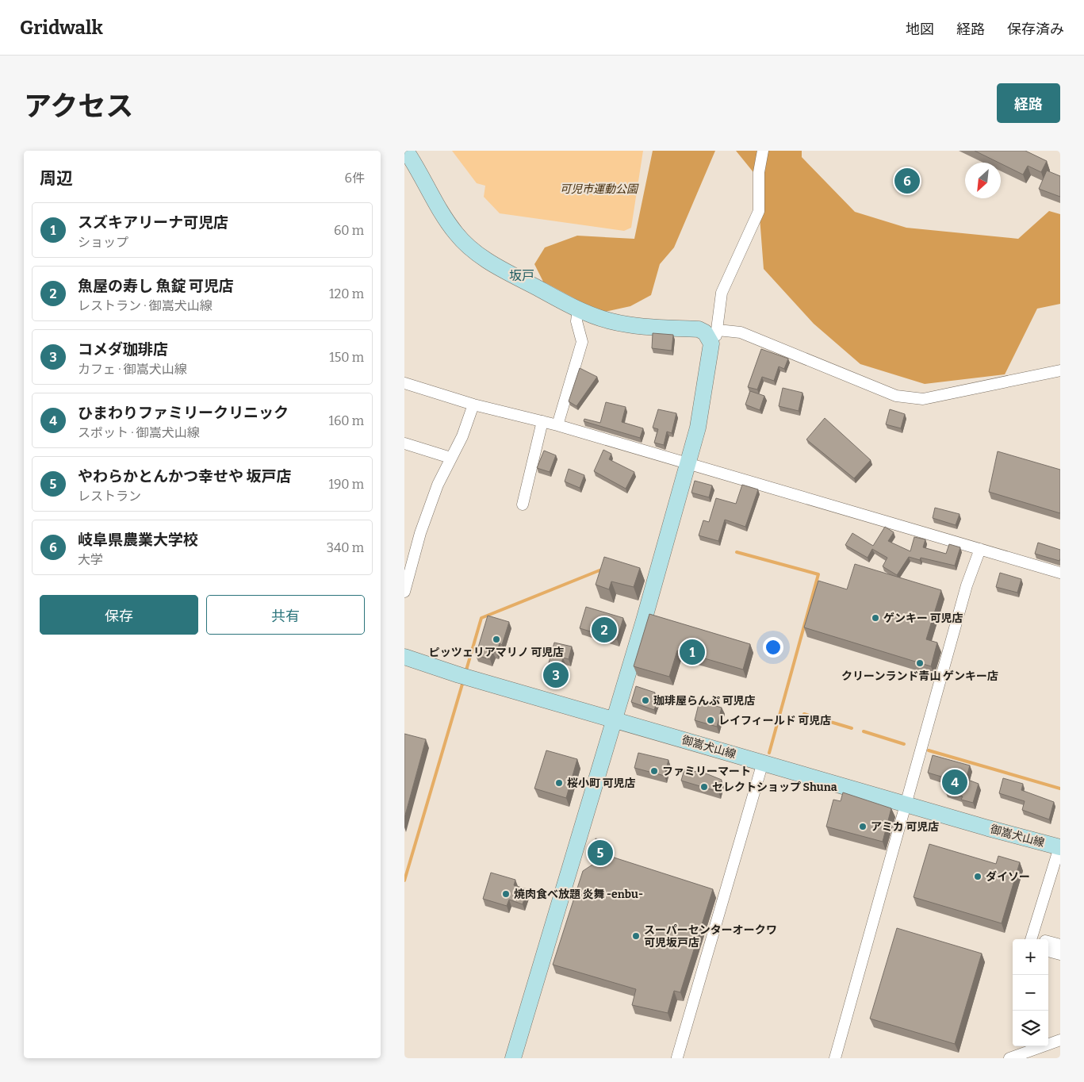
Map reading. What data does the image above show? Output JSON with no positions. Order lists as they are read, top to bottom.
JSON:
{
  "streets": {
    "street": ["御嵩犬山線"]
  },
  "districts": ["坂戸"],
  "parks": ["可児市運動公園"],
  "places": [
    "ゲンキー 可児店",
    "ピッツェリアマリノ 可児店",
    "クリーンランド青山 ゲンキー店",
    "珈琲屋らんぷ 可児店",
    "レイフィールド 可児店",
    "ファミリーマート",
    "桜小町 可児店",
    "セレクトショップ Shuna",
    "アミカ 可児店",
    "ダイソー",
    "焼肉食べ放題 炎舞 ‐enbu‐",
    "スーパーセンターオークワ 可児坂戸店"
  ],
  "north": "bottom left",
  "page": {
    "header": "Gridwalk",
    "nav": ["地図", "経路", "保存済み"],
    "title": "アクセス",
    "buttons": [
      "経路",
      ["保存", "共有"]
    ],
    "heading": ["周辺", "6件"],
    "pins": [
      "6",
      "2",
      "1",
      "3",
      "4",
      "5"
    ],
    "list": [
      {
        "mark": "1",
        "name": "スズキアリーナ可児店",
        "note": "ショップ",
        "value": "60 m"
      },
      {
        "mark": "2",
        "name": "魚屋の寿し 魚錠 可児店",
        "note": "レストラン · 御嵩犬山線",
        "value": "120 m"
      },
      {
        "mark": "3",
        "name": "コメダ珈琲店",
        "note": "カフェ · 御嵩犬山線",
        "value": "150 m"
      },
      {
        "mark": "4",
        "name": "ひまわりファミリークリニック",
        "note": "スポット · 御嵩犬山線",
        "value": "160 m"
      },
      {
        "mark": "5",
        "name": "やわらかとんかつ幸せや 坂戸店",
        "note": "レストラン",
        "value": "190 m"
      },
      {
        "mark": "6",
        "name": "岐阜県農業大学校",
        "note": "大学",
        "value": "340 m"
      }
    ],
    "map_buttons": ["+", "−"]
  }
}
